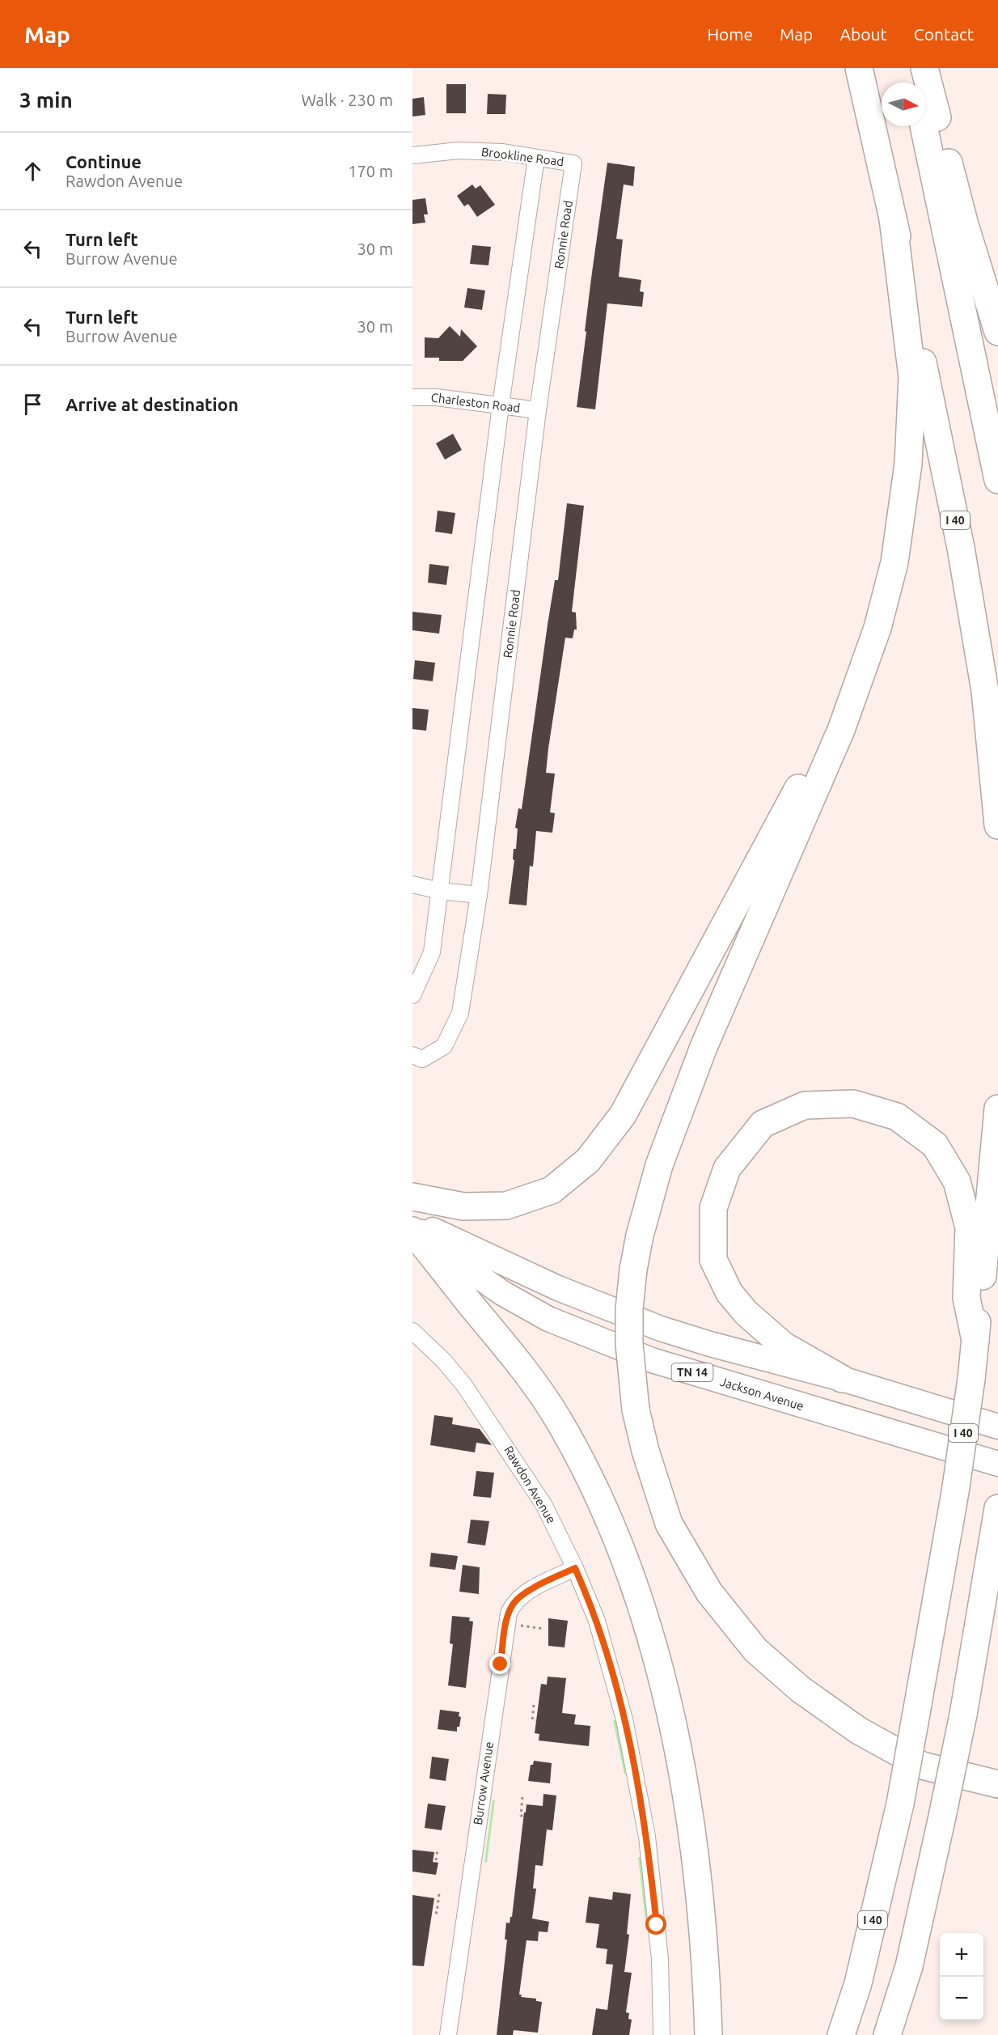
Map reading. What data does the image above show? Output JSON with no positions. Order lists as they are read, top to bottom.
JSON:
{
  "streets": {
    "highway": ["I 40"],
    "main road": ["TN 14", "Jackson Avenue"],
    "street": [
      "Brookline Road",
      "Ronnie Road",
      "Charleston Road",
      "Rawdon Avenue",
      "Burrow Avenue"
    ]
  },
  "crossings": [
    ["Brookline Road", "Ronnie Road"],
    ["Ronnie Road", "Charleston Road"],
    ["Rawdon Avenue", "Burrow Avenue"]
  ],
  "north": "right",
  "page": {
    "header": "Map",
    "nav": [
      "Home",
      "Map",
      "About",
      "Contact"
    ],
    "heading": ["3 min", "Walk · 230 m"],
    "list": [
      ["Continue", "Rawdon Avenue", "170 m"],
      ["Turn left", "Burrow Avenue", "30 m"],
      ["Turn left", "Burrow Avenue", "30 m"],
      "Arrive at destination"
    ],
    "map_buttons": ["+", "−"]
  }
}
